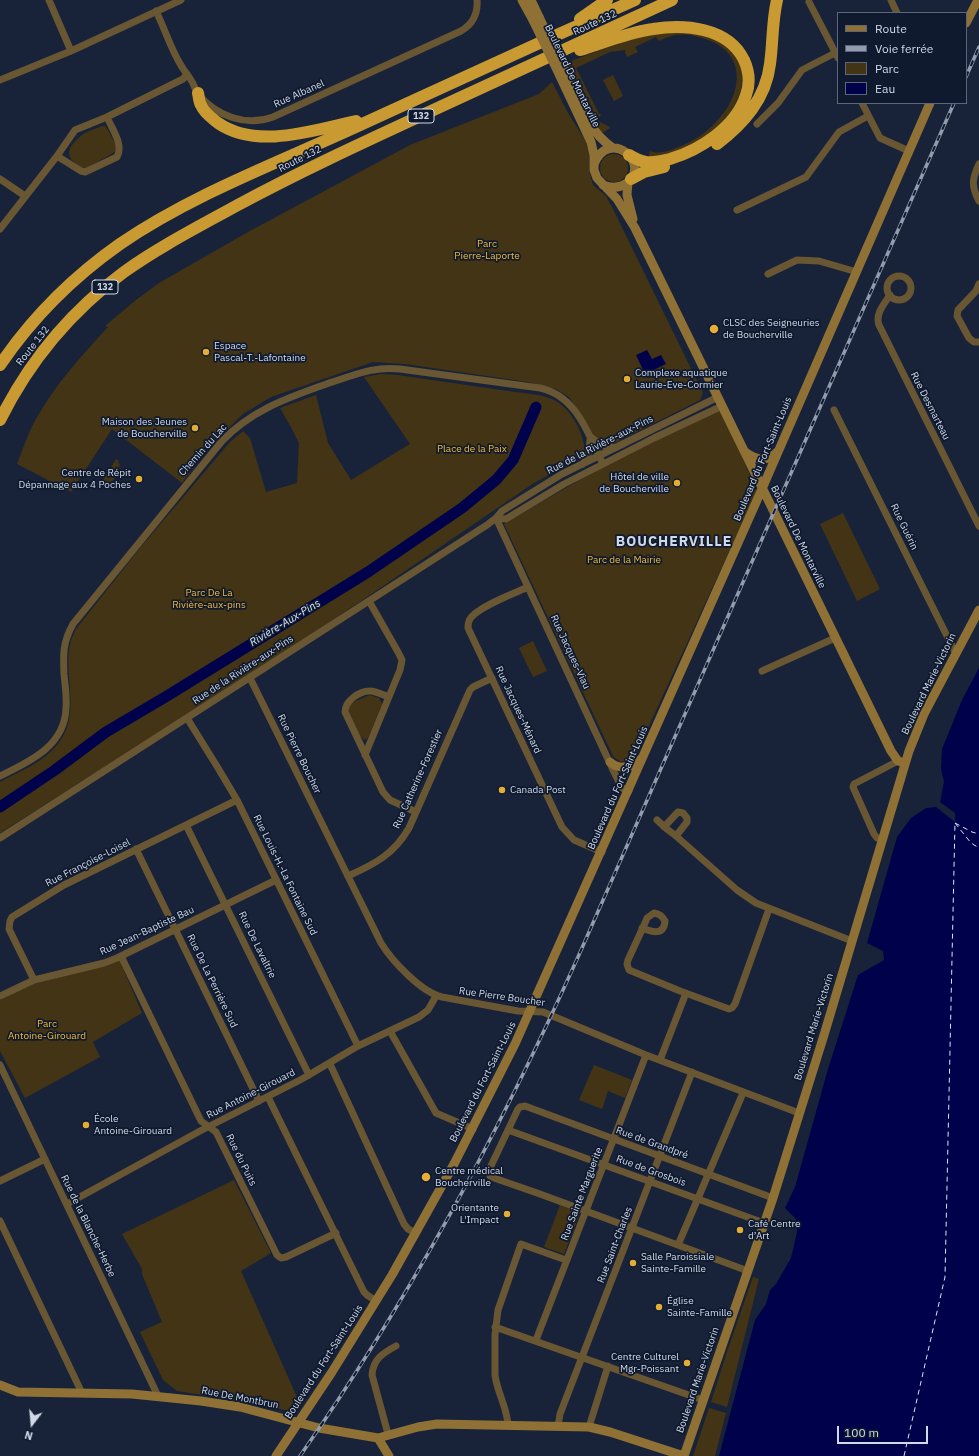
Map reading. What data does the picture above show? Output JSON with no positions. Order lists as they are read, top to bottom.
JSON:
{
  "streets": {
    "highway": ["Route 132", "132"],
    "street": [
      "Boulevard De Montarville",
      "Rue Albanel",
      "Rue Desmarteau",
      "Rue de la Rivière-aux-Pins",
      "Chemin du Lac",
      "Boulevard du Fort-Saint-Louis",
      "Rue Guérin",
      "Rue Jacques-Viau",
      "Boulevard Marie-Victorin",
      "Rue Jacques-Ménard",
      "Rue Pierre Boucher",
      "Rue Catherine-Forestier",
      "Rue Françoise-Loisel",
      "Rue Louis-H.-La Fontaine Sud",
      "Rue Jean-Baptiste Bau",
      "Rue De Lavaltrie",
      "Rue De La Perrière Sud",
      "Rue Antoine-Girouard",
      "Rue de Grandpré",
      "Rue du Puits",
      "Rue de Grosbois",
      "Rue Sainte Marguerite",
      "Rue de la Blanche-Herbe",
      "Rue Saint-Charles",
      "Rue De Montbrun"
    ]
  },
  "crossings": [
    ["Boulevard De Montarville", "Rue de la Rivière-aux-Pins"],
    ["Boulevard De Montarville", "Boulevard du Fort-Saint-Louis"],
    ["Boulevard De Montarville", "Boulevard Marie-Victorin"],
    ["Rue de la Rivière-aux-Pins", "Chemin du Lac"],
    ["Rue de la Rivière-aux-Pins", "Rue Jacques-Viau"],
    ["Rue de la Rivière-aux-Pins", "Rue Pierre Boucher"],
    ["Rue de la Rivière-aux-Pins", "Rue Louis-H.-La Fontaine Sud"],
    ["Boulevard du Fort-Saint-Louis", "Rue Jacques-Viau"],
    ["Boulevard du Fort-Saint-Louis", "Rue Jacques-Ménard"],
    ["Boulevard du Fort-Saint-Louis", "Rue Pierre Boucher"],
    ["Boulevard du Fort-Saint-Louis", "Rue De Montbrun"],
    ["Rue Guérin", "Boulevard Marie-Victorin"],
    ["Rue Jacques-Viau", "Rue Jacques-Ménard"],
    ["Boulevard Marie-Victorin", "Rue Pierre Boucher"],
    ["Boulevard Marie-Victorin", "Rue de Grandpré"],
    ["Boulevard Marie-Victorin", "Rue de Grosbois"],
    ["Rue Jacques-Ménard", "Rue Catherine-Forestier"],
    ["Rue Pierre Boucher", "Rue Catherine-Forestier"],
    ["Rue Pierre Boucher", "Rue Antoine-Girouard"],
    ["Rue Pierre Boucher", "Rue Sainte Marguerite"],
    ["Rue Pierre Boucher", "Rue Saint-Charles"],
    ["Rue Françoise-Loisel", "Rue Louis-H.-La Fontaine Sud"],
    ["Rue Françoise-Loisel", "Rue Jean-Baptiste Bau"],
    ["Rue Françoise-Loisel", "Rue De Lavaltrie"],
    ["Rue Françoise-Loisel", "Rue De La Perrière Sud"],
    ["Rue Louis-H.-La Fontaine Sud", "Rue Jean-Baptiste Bau"],
    ["Rue Louis-H.-La Fontaine Sud", "Rue Antoine-Girouard"],
    ["Rue Jean-Baptiste Bau", "Rue De Lavaltrie"],
    ["Rue Jean-Baptiste Bau", "Rue De La Perrière Sud"],
    ["Rue Jean-Baptiste Bau", "Rue du Puits"],
    ["Rue De Lavaltrie", "Rue Antoine-Girouard"],
    ["Rue De La Perrière Sud", "Rue Antoine-Girouard"],
    ["Rue Antoine-Girouard", "Rue du Puits"],
    ["Rue Antoine-Girouard", "Rue de la Blanche-Herbe"],
    ["Rue de Grandpré", "Rue de Grosbois"],
    ["Rue de Grandpré", "Rue Sainte Marguerite"],
    ["Rue de Grandpré", "Rue Saint-Charles"],
    ["Rue de Grosbois", "Rue Sainte Marguerite"],
    ["Rue de Grosbois", "Rue Saint-Charles"],
    ["Rue de la Blanche-Herbe", "Rue De Montbrun"]
  ],
  "districts": ["BOUCHERVILLE"],
  "water": ["Rivière-Aux-Pins"],
  "parks": [
    "Parc Pierre-Laporte",
    "Place de la Paix",
    "Parc de la Mairie",
    "Parc De La Rivière-aux-pins",
    "Parc Antoine-Girouard"
  ],
  "places": [
    "CLSC des Seigneuries de Boucherville",
    "Espace Pascal-T.-Lafontaine",
    "Complexe aquatique Laurie-Eve-Cormier",
    "Maison des Jeunes de Boucherville",
    "Centre de Répit Dépannage aux 4 Poches",
    "Hôtel de ville de Boucherville",
    "Canada Post",
    "École Antoine-Girouard",
    "Centre médical Boucherville",
    "Orientante L'Impact",
    "Café Centre d’Art",
    "Salle Paroissiale Sainte-Famille",
    "Église Sainte-Famille",
    "Centre Culturel Mgr-Poissant"
  ],
  "legend": [
    "Route",
    "Voie ferrée",
    "Parc",
    "Eau"
  ],
  "scale_bar": "100 m",
  "north": "bottom"
}
